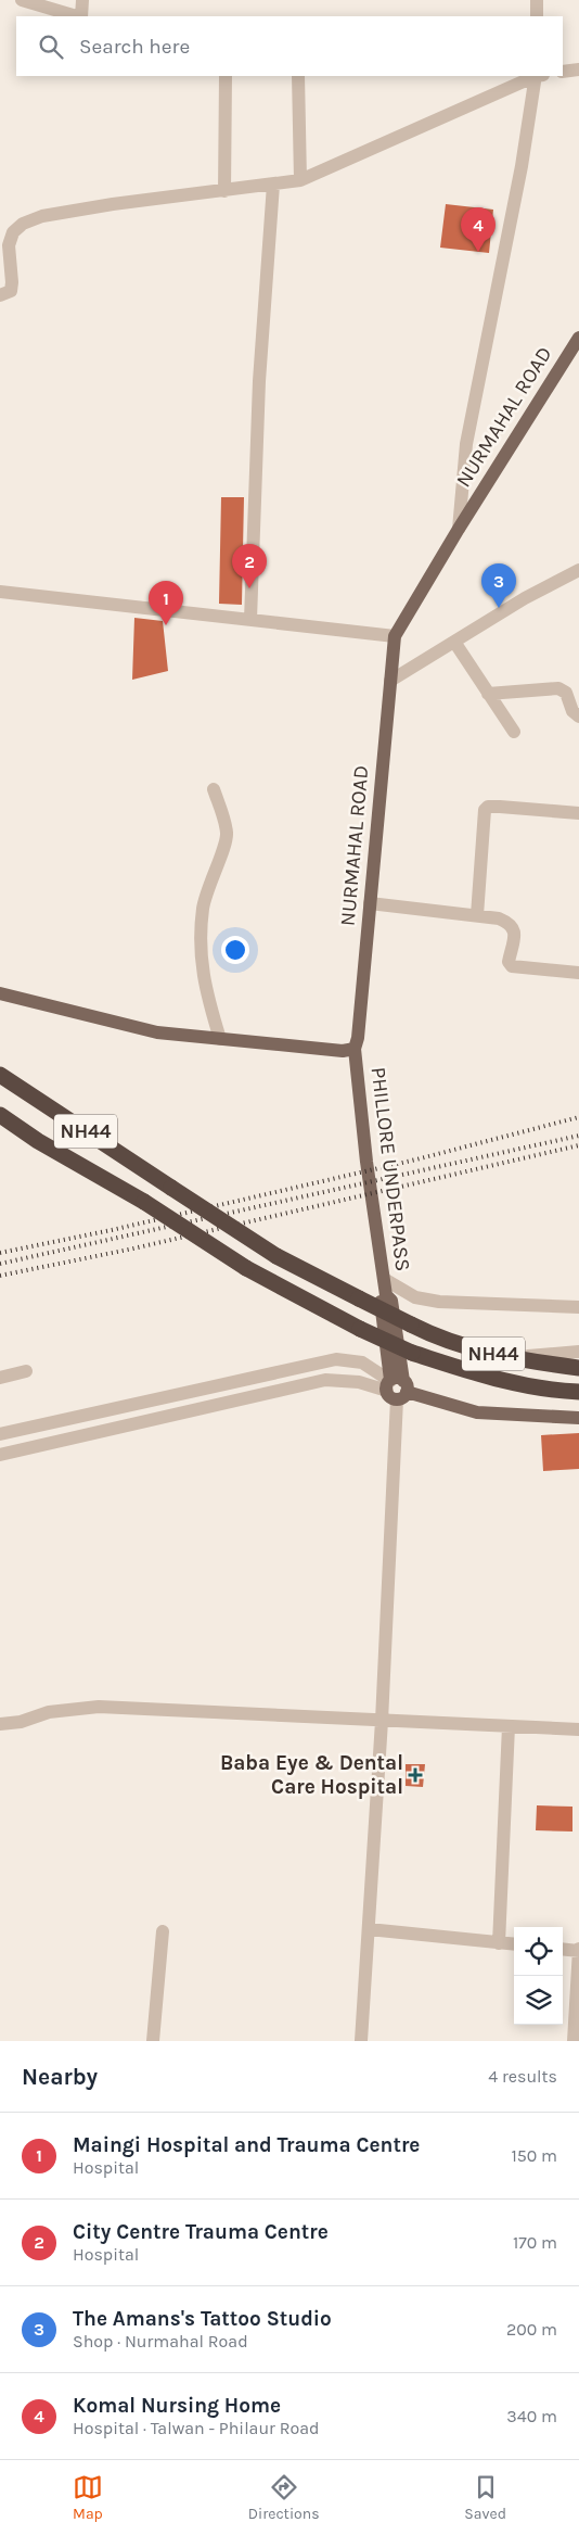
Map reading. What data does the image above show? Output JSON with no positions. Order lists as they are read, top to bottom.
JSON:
{
  "streets": {
    "highway": ["NH44"],
    "main road": ["NURMAHAL ROAD", "PHILLORE UNDERPASS"]
  },
  "crossings": [
    ["NURMAHAL ROAD", "PHILLORE UNDERPASS"]
  ],
  "places": {
    "health": ["Baba Eye & Dental Care Hospital"]
  },
  "page": {
    "search": "Search here",
    "pins": [
      "4",
      "2",
      "3",
      "1"
    ],
    "heading": ["Nearby", "4 results"],
    "list": [
      {
        "mark": "1",
        "name": "Maingi Hospital and Trauma Centre",
        "note": "Hospital",
        "value": "150 m"
      },
      {
        "mark": "2",
        "name": "City Centre Trauma Centre",
        "note": "Hospital",
        "value": "170 m"
      },
      {
        "mark": "3",
        "name": "The Amans's Tattoo Studio",
        "note": "Shop · Nurmahal Road",
        "value": "200 m"
      },
      {
        "mark": "4",
        "name": "Komal Nursing Home",
        "note": "Hospital · Talwan - Philaur Road",
        "value": "340 m"
      }
    ],
    "nav": ["Map", "Directions", "Saved"]
  }
}
